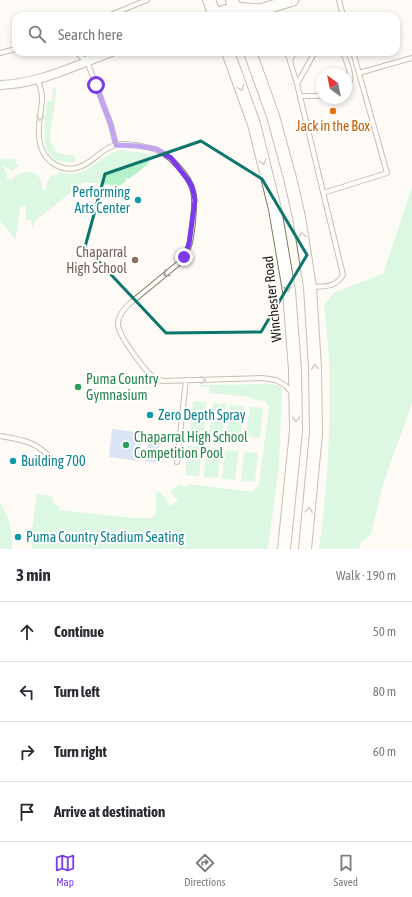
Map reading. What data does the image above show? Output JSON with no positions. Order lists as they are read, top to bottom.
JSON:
{
  "streets": {
    "main road": ["Winchester Road"]
  },
  "places": [
    "Jack in the Box",
    "Performing Arts Center",
    "Chaparral High School",
    "Puma Country Gymnasium",
    "Zero Depth Spray",
    "Chaparral High School Competition Pool",
    "Building 700",
    "Puma Country Stadium Seating"
  ],
  "north": "top left",
  "page": {
    "search": "Search here",
    "heading": ["3 min", "Walk · 190 m"],
    "list": [
      ["Continue", "50 m"],
      ["Turn left", "80 m"],
      ["Turn right", "60 m"],
      "Arrive at destination"
    ],
    "nav": ["Map", "Directions", "Saved"]
  }
}
